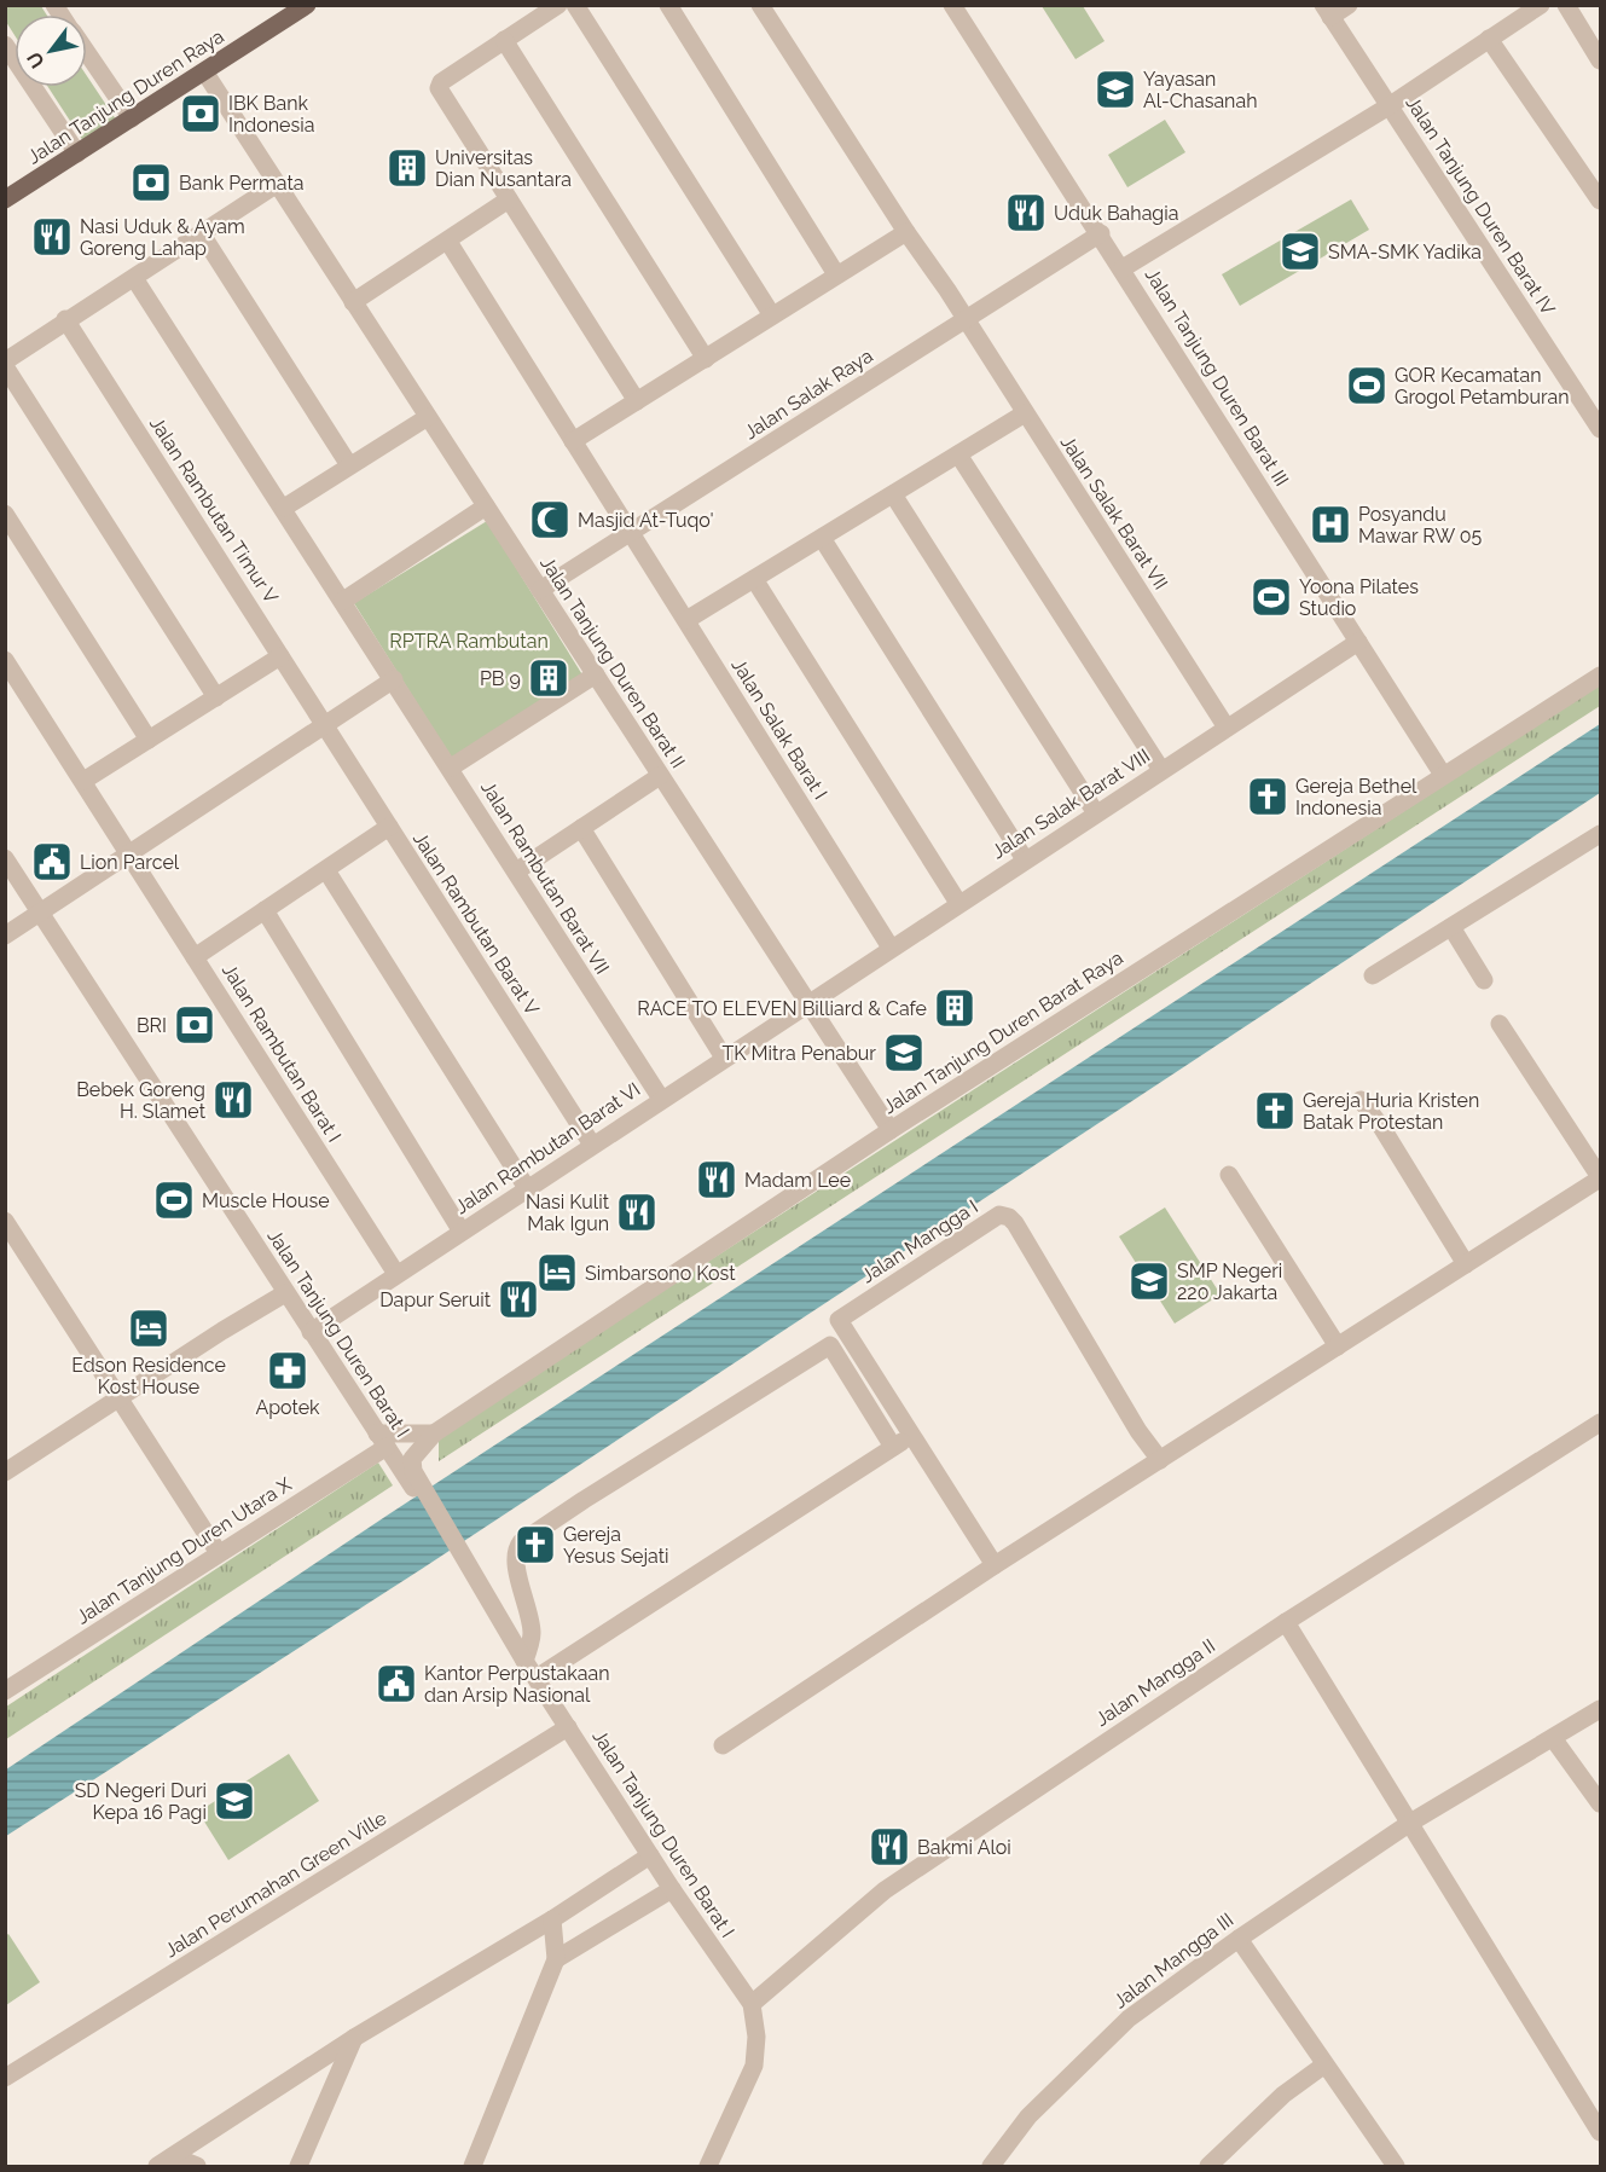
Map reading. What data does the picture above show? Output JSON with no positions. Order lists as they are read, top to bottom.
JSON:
{
  "streets": {
    "main road": ["Jalan Tanjung Duren Raya"],
    "street": [
      "Jalan Tanjung Duren Barat IV",
      "Jalan Tanjung Duren Barat III",
      "Jalan Salak Raya",
      "Jalan Rambutan Timur V",
      "Jalan Salak Barat VII",
      "Jalan Tanjung Duren Barat II",
      "Jalan Salak Barat I",
      "Jalan Salak Barat VIII",
      "Jalan Rambutan Barat VII",
      "Jalan Rambutan Barat V",
      "Jalan Tanjung Duren Barat Raya",
      "Jalan Rambutan Barat I",
      "Jalan Rambutan Barat VI",
      "Jalan Mangga I",
      "Jalan Tanjung Duren Barat I",
      "Jalan Tanjung Duren Utara X",
      "Jalan Mangga II",
      "Jalan Perumahan Green Ville",
      "Jalan Mangga III"
    ]
  },
  "crossings": [
    ["Jalan Tanjung Duren Raya", "Jalan Tanjung Duren Barat II"],
    ["Jalan Tanjung Duren Barat III", "Jalan Salak Raya"],
    ["Jalan Tanjung Duren Barat III", "Jalan Salak Barat VIII"],
    ["Jalan Tanjung Duren Barat III", "Jalan Tanjung Duren Barat Raya"],
    ["Jalan Salak Raya", "Jalan Salak Barat VII"],
    ["Jalan Salak Raya", "Jalan Tanjung Duren Barat II"],
    ["Jalan Salak Raya", "Jalan Salak Barat I"],
    ["Jalan Rambutan Timur V", "Jalan Rambutan Barat V"],
    ["Jalan Salak Barat VII", "Jalan Salak Barat VIII"],
    ["Jalan Tanjung Duren Barat II", "Jalan Salak Barat VIII"],
    ["Jalan Tanjung Duren Barat II", "Jalan Tanjung Duren Barat Raya"],
    ["Jalan Tanjung Duren Barat II", "Jalan Rambutan Barat VI"],
    ["Jalan Salak Barat I", "Jalan Salak Barat VIII"],
    ["Jalan Salak Barat VIII", "Jalan Rambutan Barat VI"],
    ["Jalan Rambutan Barat VII", "Jalan Rambutan Barat VI"],
    ["Jalan Rambutan Barat V", "Jalan Rambutan Barat VI"],
    ["Jalan Tanjung Duren Barat Raya", "Jalan Tanjung Duren Barat I"],
    ["Jalan Rambutan Barat I", "Jalan Rambutan Barat VI"],
    ["Jalan Rambutan Barat VI", "Jalan Tanjung Duren Barat I"],
    ["Jalan Tanjung Duren Barat I", "Jalan Tanjung Duren Utara X"],
    ["Jalan Tanjung Duren Barat I", "Jalan Mangga II"],
    ["Jalan Tanjung Duren Barat I", "Jalan Perumahan Green Ville"]
  ],
  "parks": ["RPTRA Rambutan"],
  "places": {
    "school or university": [
      "Yayasan Al-Chasanah",
      "SMA-SMK Yadika",
      "TK Mitra Penabur",
      "SMP Negeri 220 Jakarta",
      "SD Negeri Duri Kepa 16 Pagi"
    ],
    "bank": ["IBK Bank Indonesia", "Bank Permata", "BRI"],
    "building": ["Universitas Dian Nusantara", "PB 9", "RACE TO ELEVEN Billiard & Cafe"],
    "restaurant": [
      "Uduk Bahagia",
      "Nasi Uduk & Ayam Goreng Lahap",
      "Bebek Goreng H. Slamet",
      "Madam Lee",
      "Nasi Kulit Mak Igun",
      "Dapur Seruit",
      "Bakmi Aloi"
    ],
    "sports": ["GOR Kecamatan Grogol Petamburan", "Yoona Pilates Studio", "Muscle House"],
    "mosque": ["Masjid At-Tuqo'"],
    "hospital": ["Posyandu Mawar RW 05"],
    "church": ["Gereja Bethel Indonesia", "Gereja Huria Kristen Batak Protestan", "Gereja Yesus Sejati"],
    "public building": ["Lion Parcel", "Kantor Perpustakaan dan Arsip Nasional"],
    "hotel": ["Simbarsono Kost", "Edson Residence Kost House"],
    "pharmacy": ["Apotek"]
  },
  "north": "bottom left"
}
